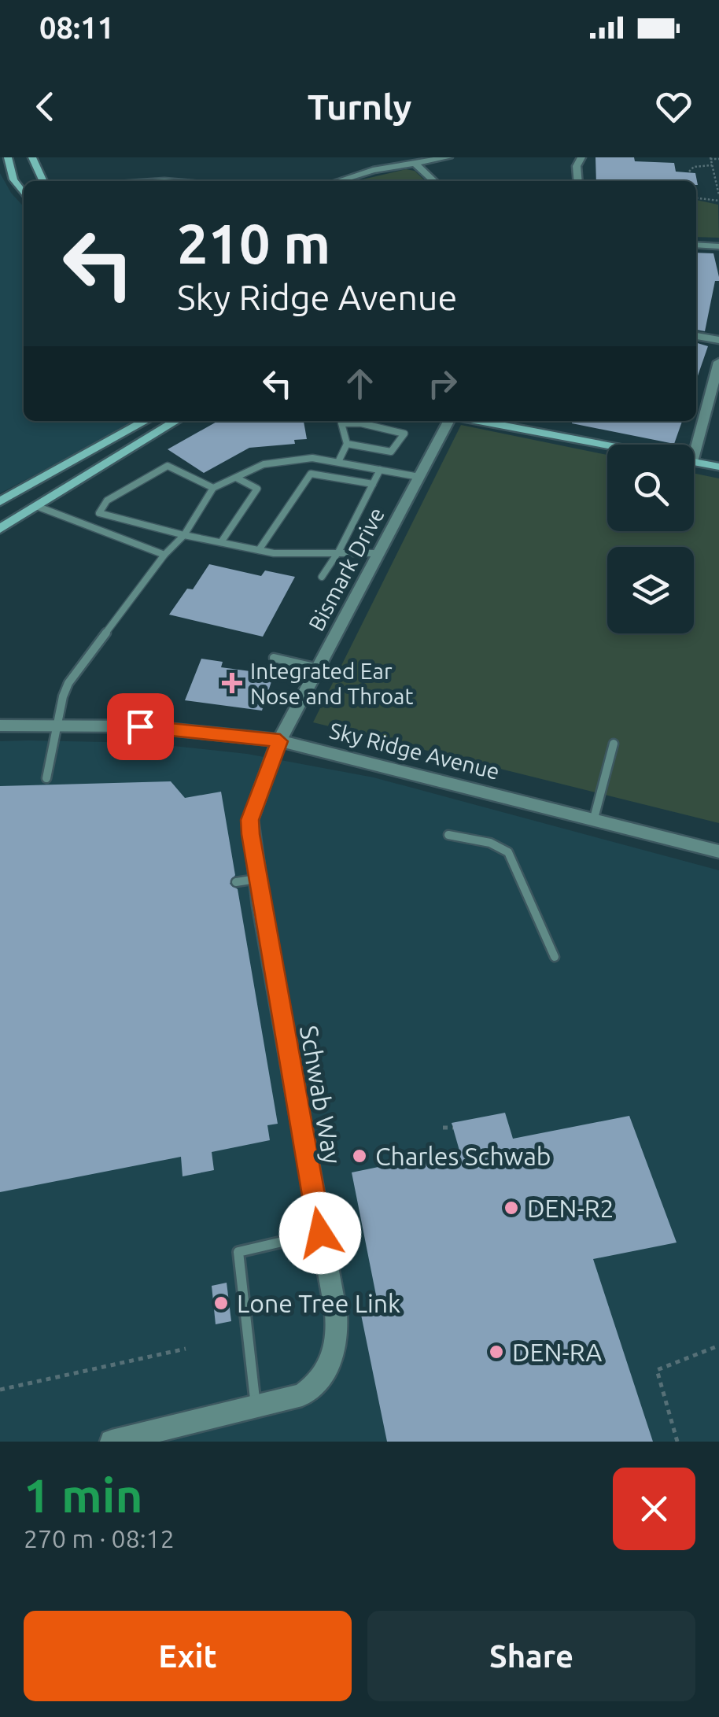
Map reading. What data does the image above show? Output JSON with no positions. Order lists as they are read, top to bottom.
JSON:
{
  "streets": {
    "street": ["Bismark Drive", "Sky Ridge Avenue", "Schwab Way"]
  },
  "crossings": [
    ["Bismark Drive", "Sky Ridge Avenue"],
    ["Bismark Drive", "Schwab Way"],
    ["Sky Ridge Avenue", "Schwab Way"]
  ],
  "places": {
    "health": ["Integrated Ear Nose and Throat"],
    "other": [
      "Charles Schwab",
      "DEN-R2",
      "Lone Tree Link",
      "DEN-RA"
    ]
  },
  "page": {
    "status": "08:11",
    "header": "Turnly",
    "turn": ["210 m", "Sky Ridge Avenue"],
    "heading": ["1 min", "270 m · 08:12"],
    "buttons": ["Exit", "Share"]
  }
}
